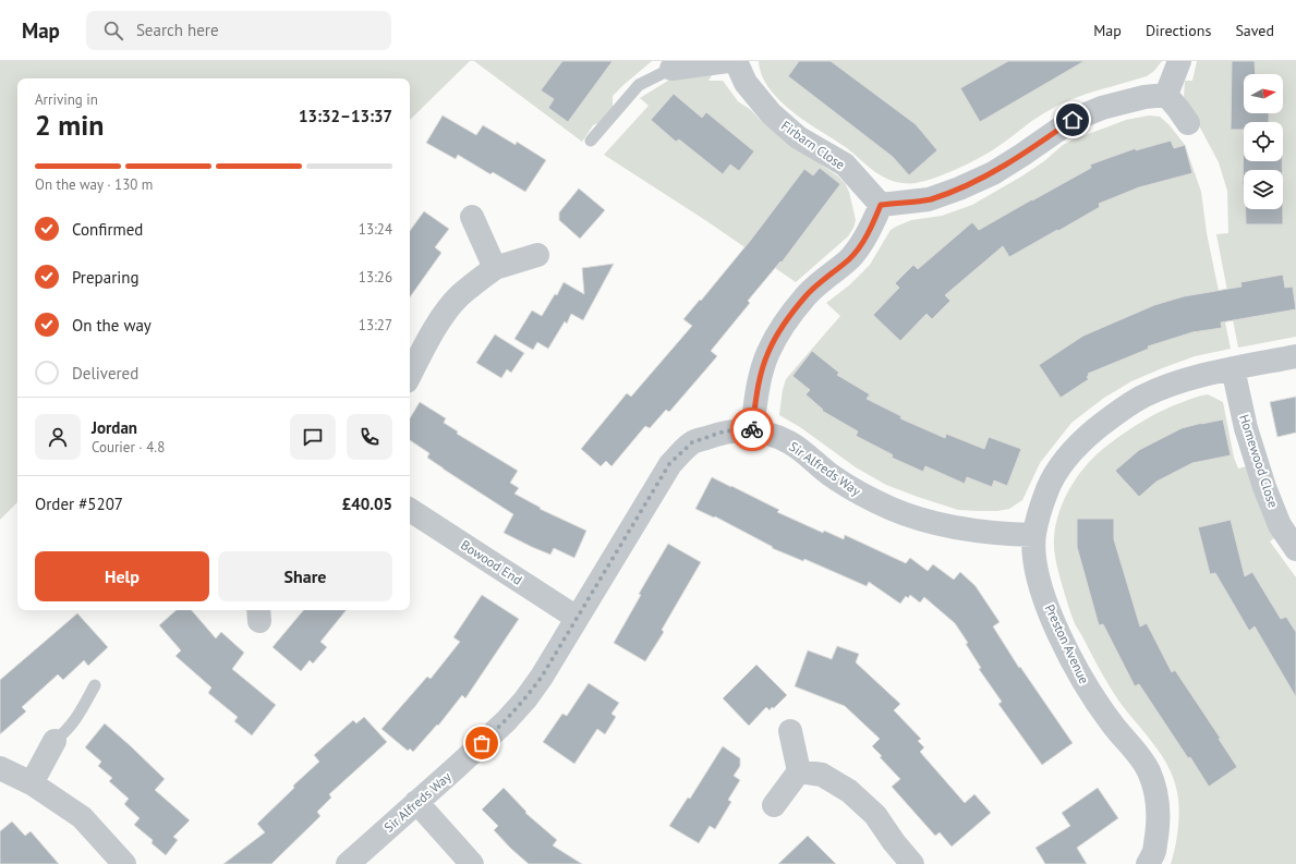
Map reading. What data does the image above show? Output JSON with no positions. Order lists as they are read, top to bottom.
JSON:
{
  "streets": {
    "street": [
      "Firbarn Close",
      "Homewood Close",
      "Sir Alfreds Way",
      "Bowood End",
      "Preston Avenue"
    ]
  },
  "crossings": [
    ["Homewood Close", "Preston Avenue"],
    ["Sir Alfreds Way", "Bowood End"],
    ["Sir Alfreds Way", "Preston Avenue"]
  ],
  "north": "right",
  "page": {
    "header": "Map",
    "search": "Search here",
    "nav": ["Map", "Directions", "Saved"],
    "heading": ["2 min", "Arriving in", "13:32–13:37"],
    "panel": [
      "Jordan",
      "Courier · 4.8",
      "Order #5207",
      "£40.05"
    ],
    "bar": "On the way · 130 m",
    "list": [
      ["Confirmed", "13:24"],
      ["Preparing", "13:26"],
      ["On the way", "13:27"],
      "Delivered"
    ],
    "buttons": ["Help", "Share"]
  }
}
